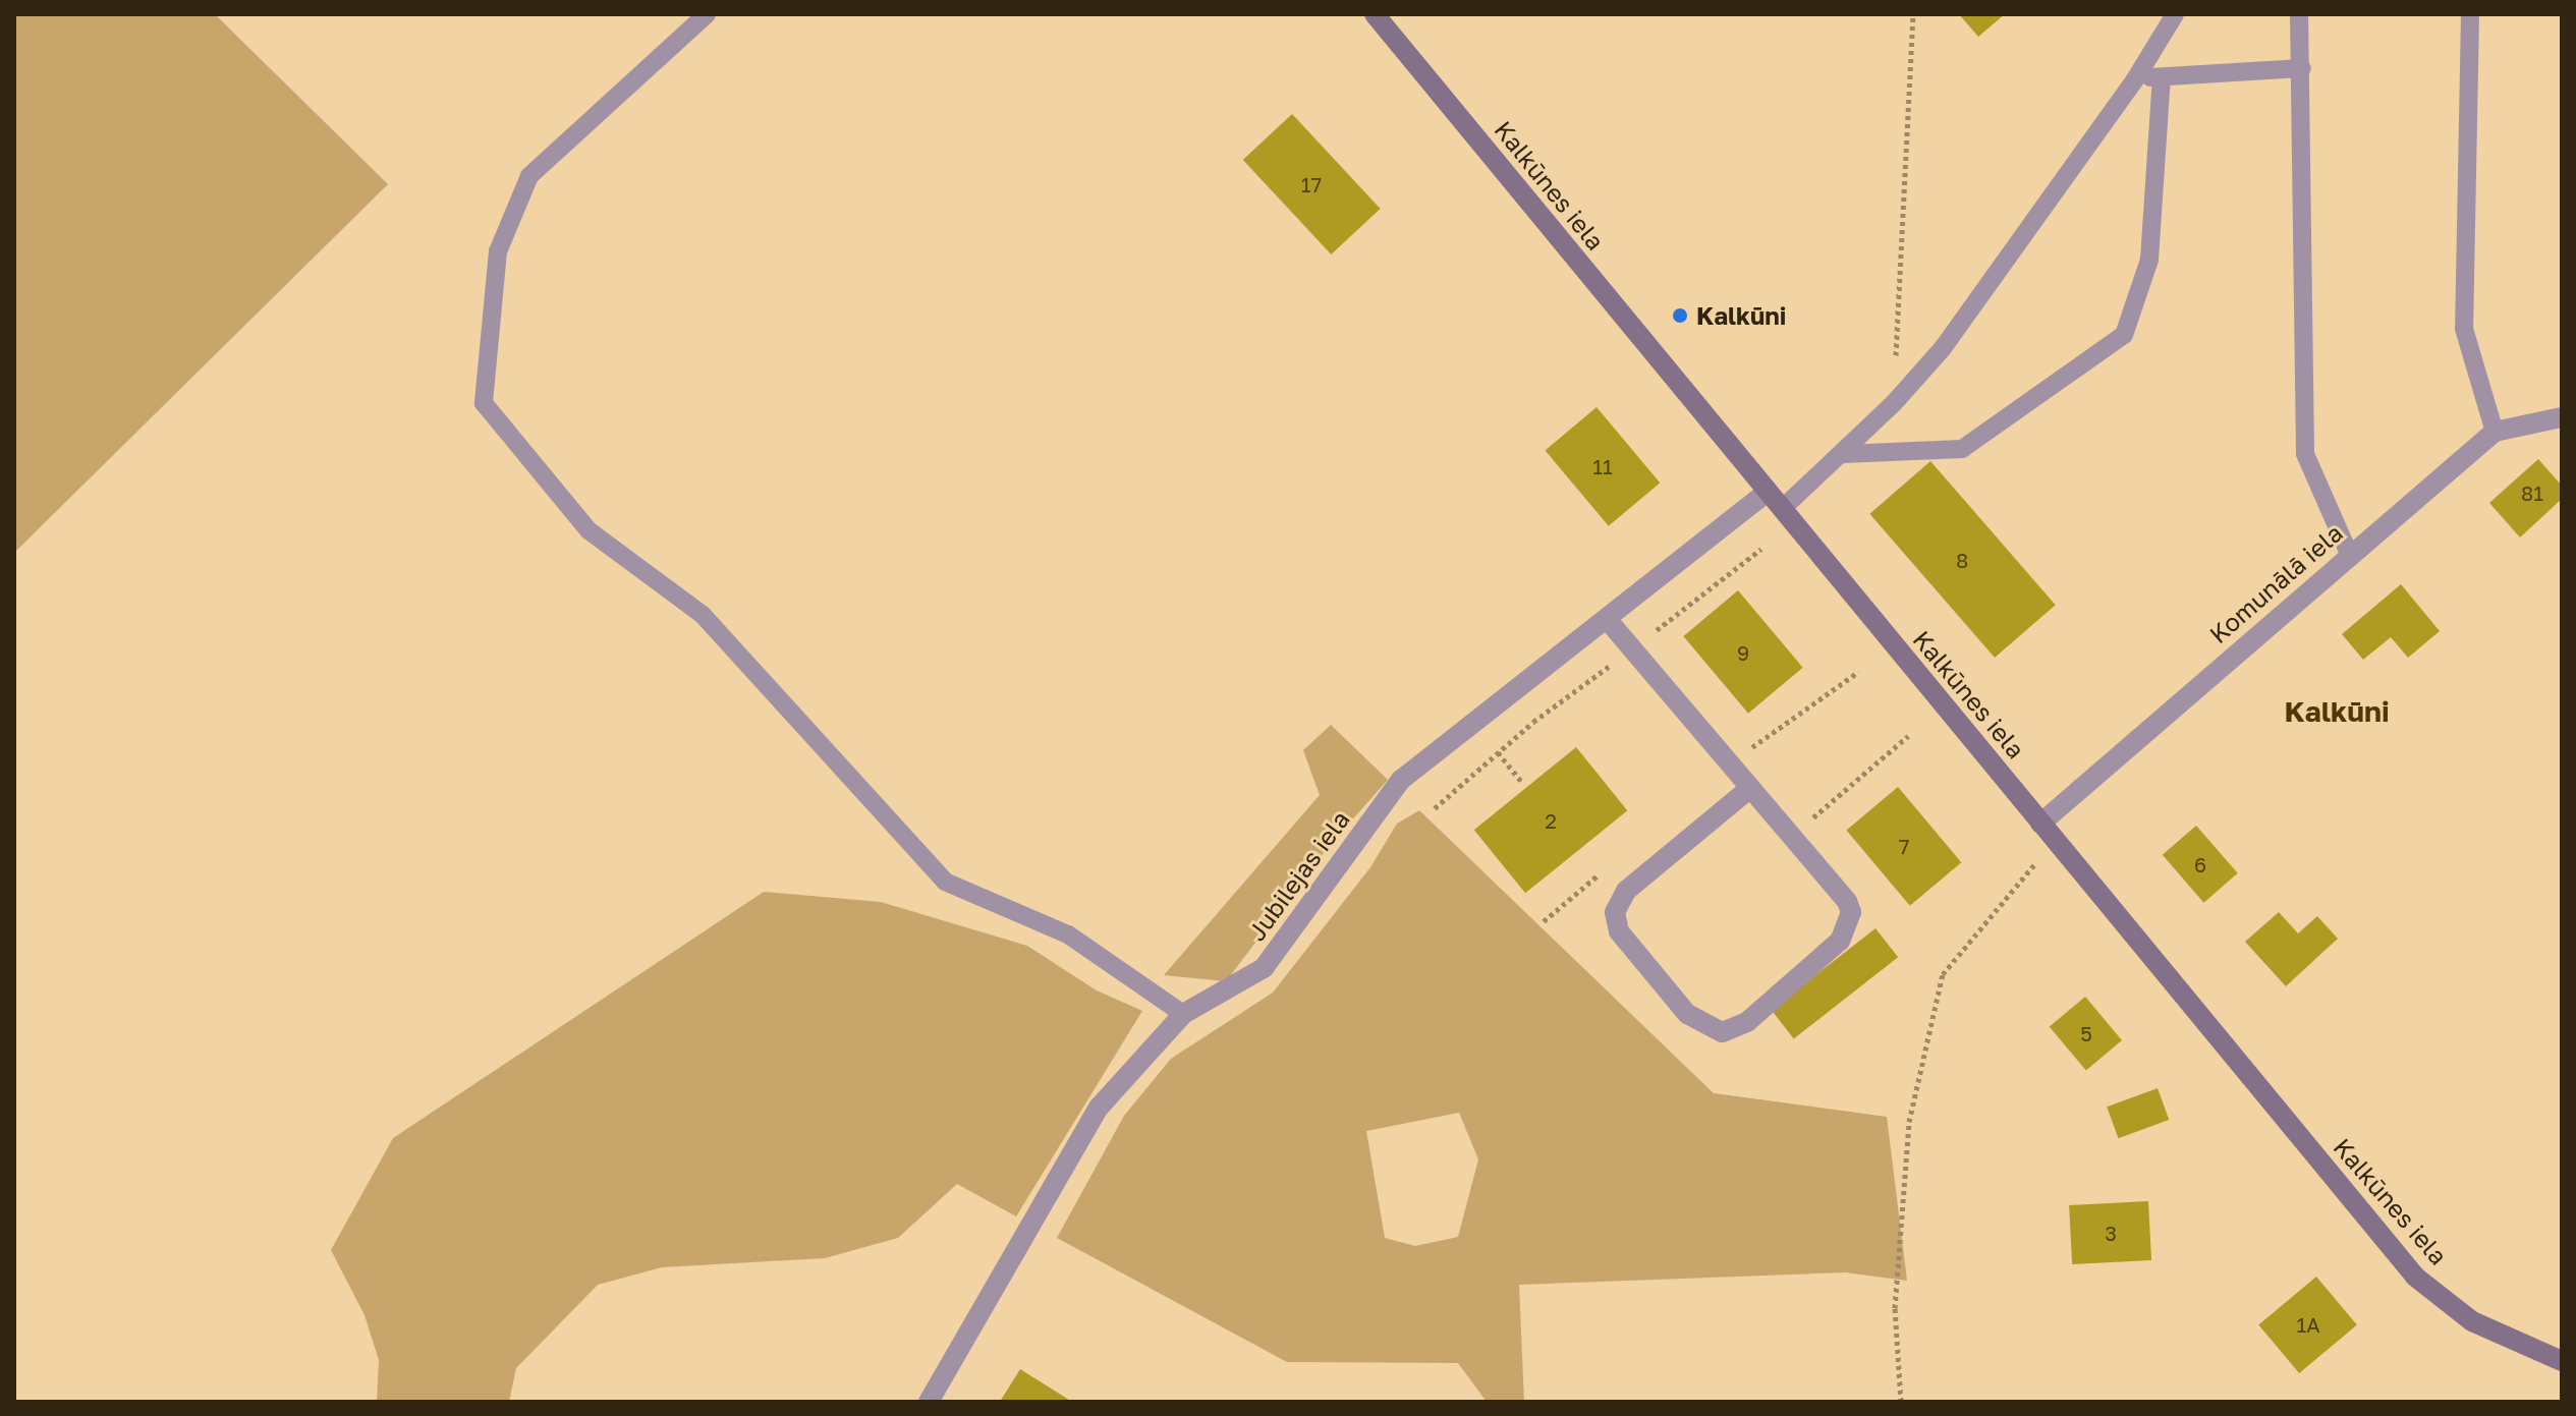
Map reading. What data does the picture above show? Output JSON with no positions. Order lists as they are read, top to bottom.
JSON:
{
  "streets": {
    "main road": ["Kalkūnes iela"],
    "street": ["Komunālā iela", "Jubilejas iela"]
  },
  "crossings": [
    ["Kalkūnes iela", "Komunālā iela"],
    ["Kalkūnes iela", "Jubilejas iela"]
  ],
  "districts": ["Kalkūni"],
  "places": ["Kalkūni"],
  "house_numbers": [
    "17",
    "11",
    "81",
    "8",
    "9",
    "2",
    "7",
    "6",
    "5",
    "3",
    "1A"
  ]
}
